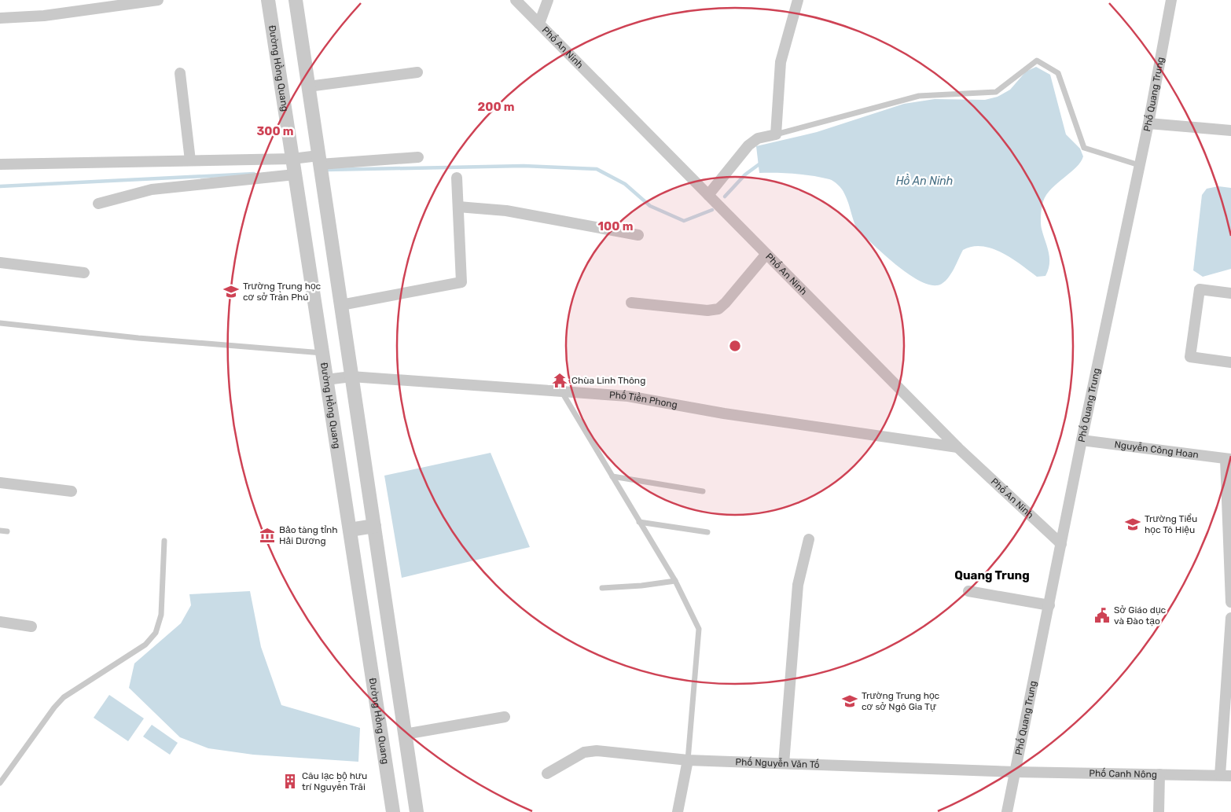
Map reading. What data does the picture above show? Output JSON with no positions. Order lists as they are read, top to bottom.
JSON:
{
  "streets": {
    "street": [
      "Phố An Ninh",
      "Đường Hồng Quang",
      "Phố Quang Trung",
      "Phố Tiền Phong",
      "Nguyễn Công Hoan",
      "Phố Nguyễn Văn Tố",
      "Phố Canh Nông"
    ]
  },
  "crossings": [
    ["Phố An Ninh", "Phố Quang Trung"],
    ["Phố An Ninh", "Phố Tiền Phong"],
    ["Đường Hồng Quang", "Phố Tiền Phong"],
    ["Phố Quang Trung", "Nguyễn Công Hoan"],
    ["Phố Quang Trung", "Phố Nguyễn Văn Tố"],
    ["Phố Quang Trung", "Phố Canh Nông"],
    ["Phố Nguyễn Văn Tố", "Phố Canh Nông"]
  ],
  "districts": ["Quang Trung"],
  "water": ["Hồ An Ninh"],
  "places": {
    "school or university": ["Trường Trung học cơ sở Trần Phú", "Trường Tiểu học Tô Hiệu", "Trường Trung học cơ sở Ngô Gia Tự"],
    "temple": ["Chùa Linh Thông"],
    "museum": ["Bảo tàng tỉnh Hải Dương"],
    "public building": ["Sở Giáo dục và Đào tạo"],
    "building": ["Câu lạc bộ hưu trí Nguyễn Trãi"]
  },
  "rings": ["200 m", "300 m", "100 m"]
}
